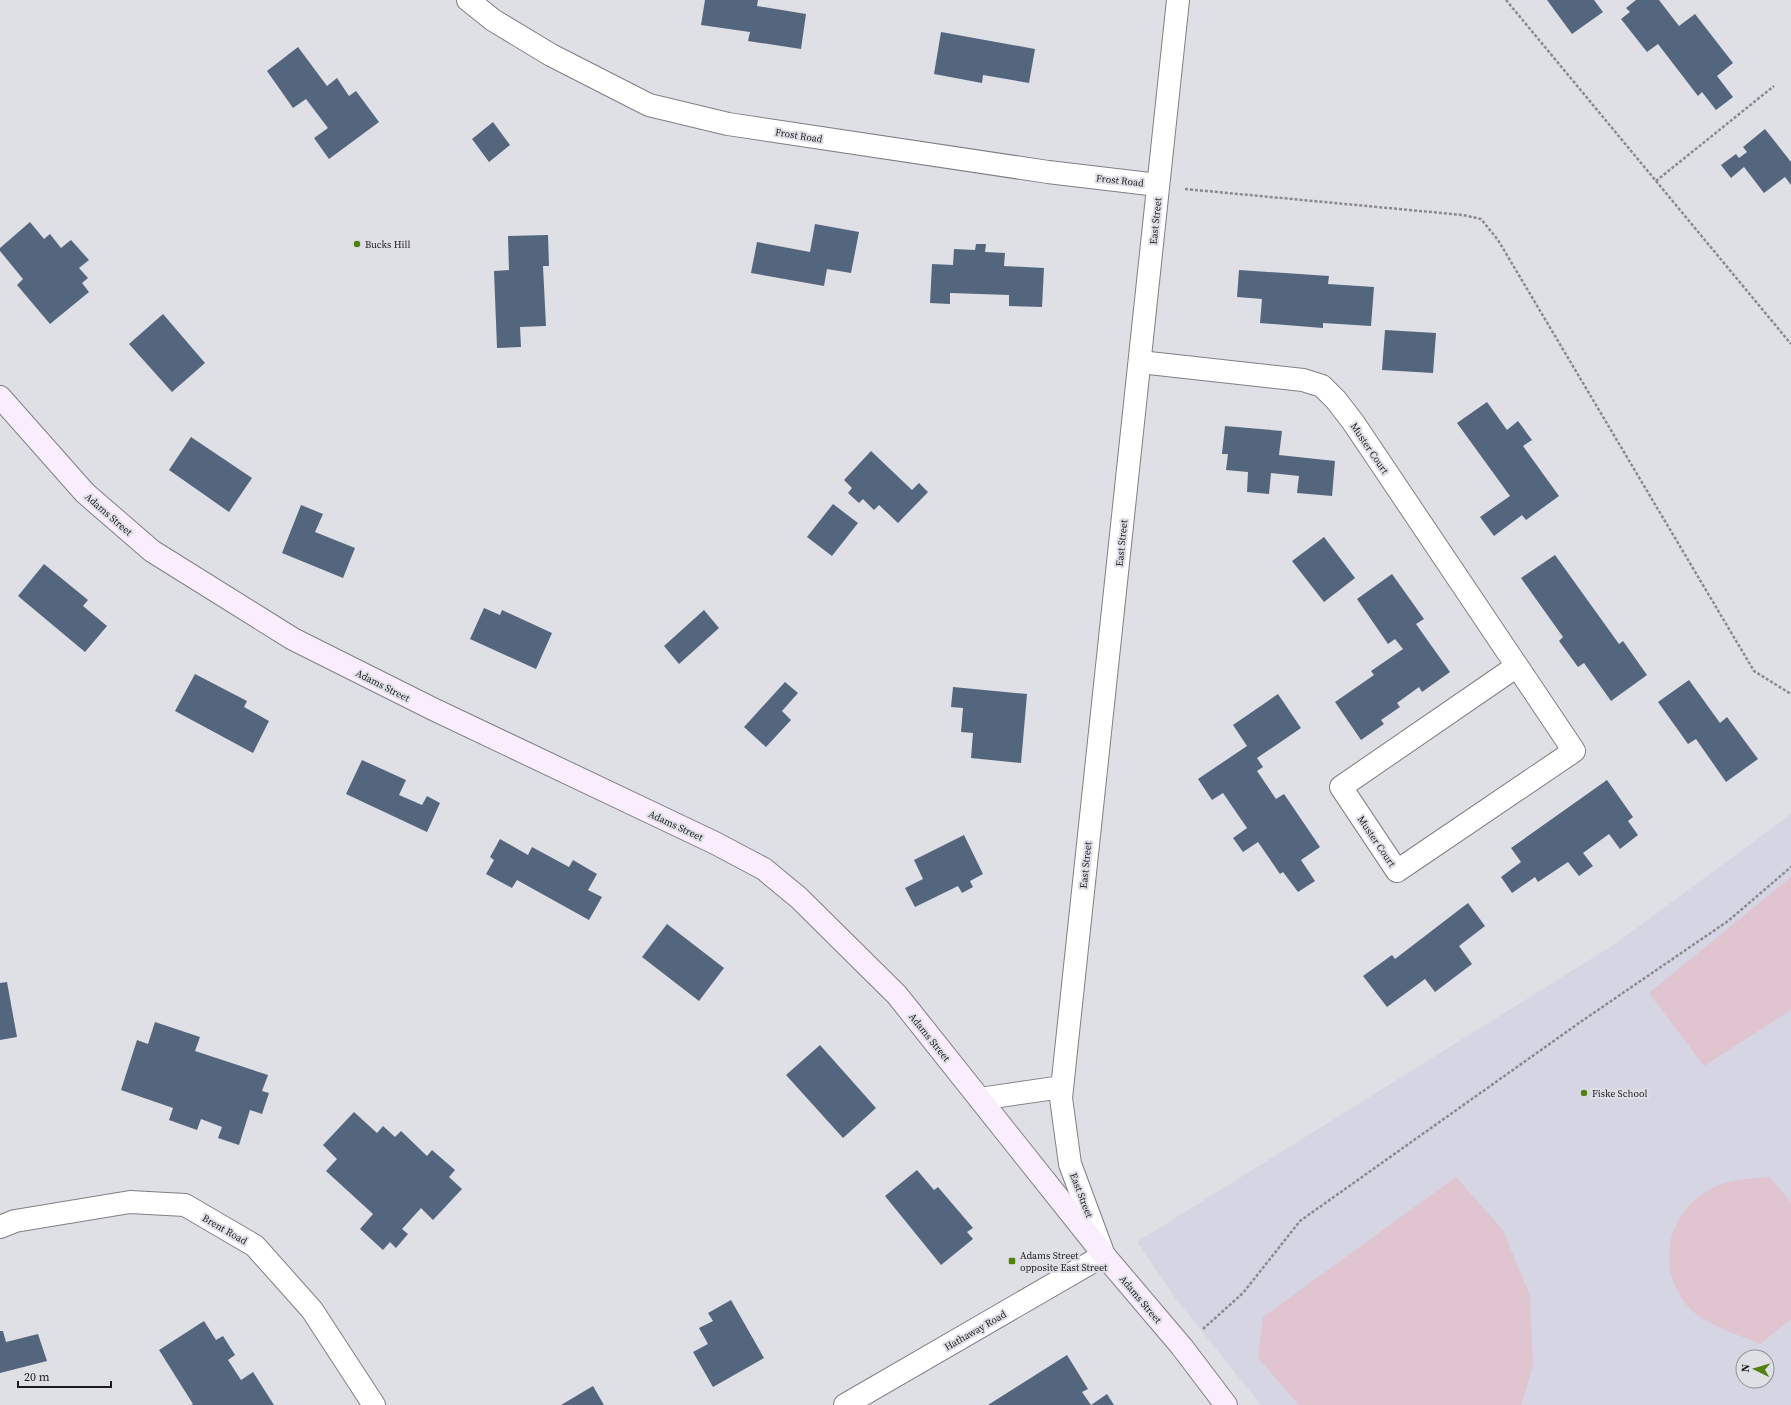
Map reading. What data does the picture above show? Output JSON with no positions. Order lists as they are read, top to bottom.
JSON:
{
  "streets": {
    "main road": ["Adams Street"],
    "street": [
      "Frost Road",
      "East Street",
      "Muster Court",
      "Brent Road",
      "Hathaway Road"
    ]
  },
  "crossings": [
    ["Frost Road", "East Street"],
    ["East Street", "Muster Court"],
    ["East Street", "Adams Street"],
    ["East Street", "Hathaway Road"],
    ["Adams Street", "Hathaway Road"]
  ],
  "places": {
    "other": ["Bucks Hill", "Fiske School"],
    "transit": ["Adams Street opposite East Street"]
  },
  "scale_bar": "20 m",
  "north": "left"
}
